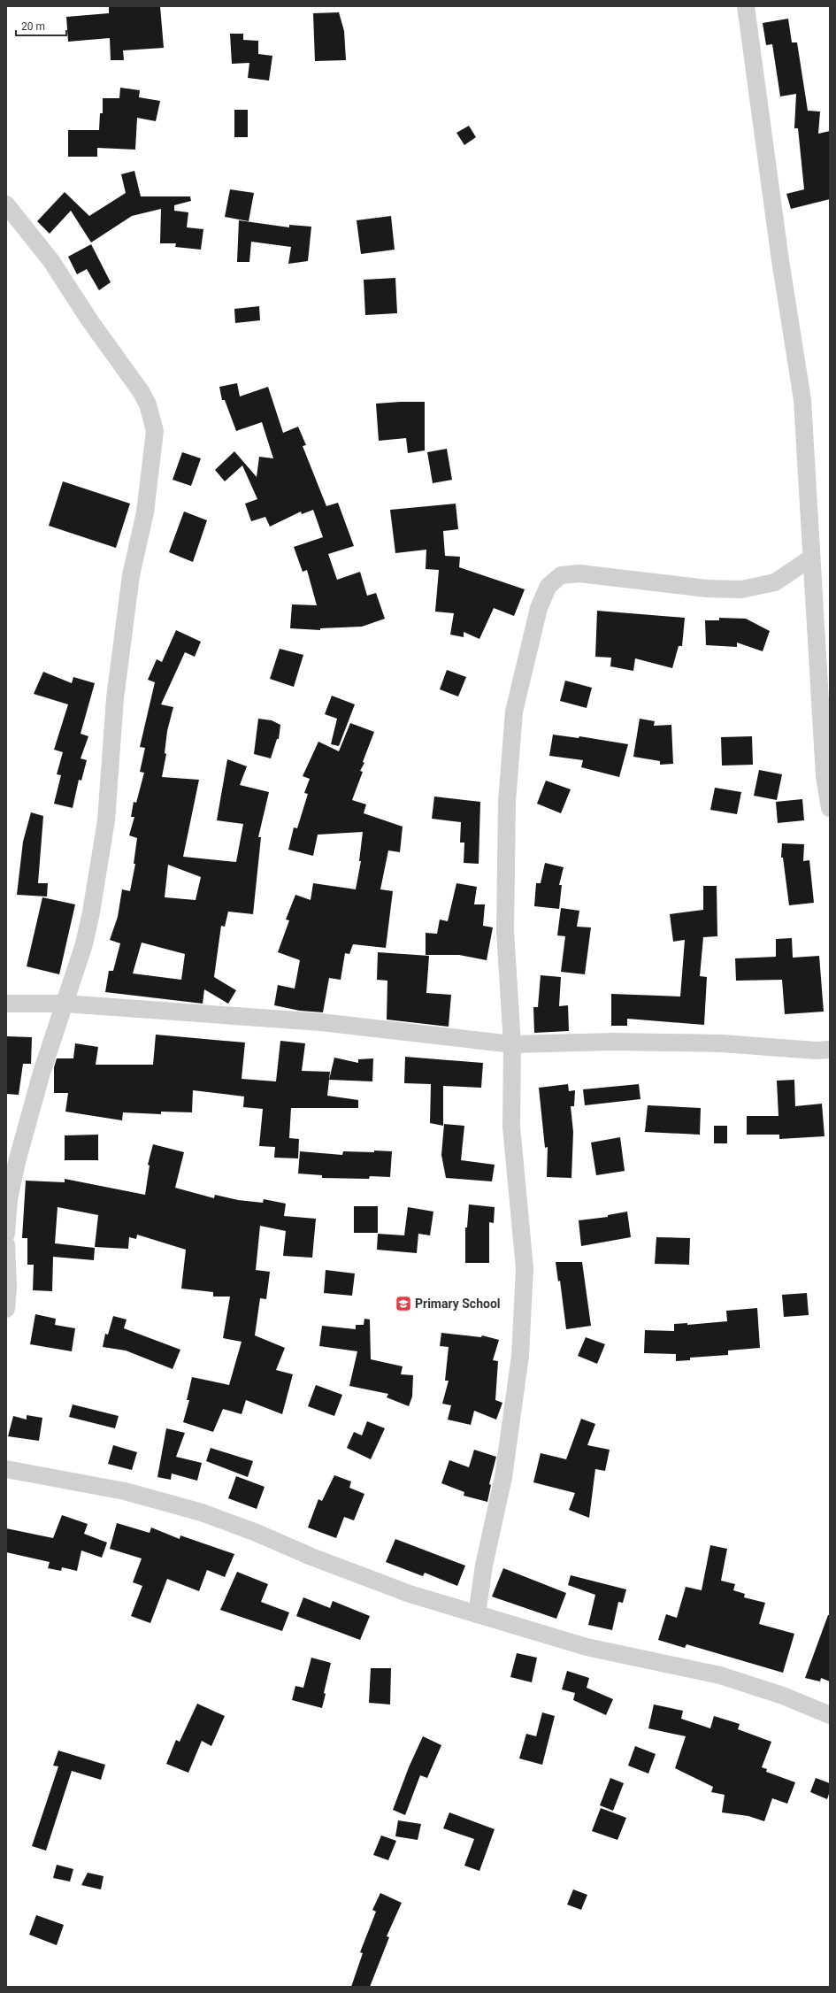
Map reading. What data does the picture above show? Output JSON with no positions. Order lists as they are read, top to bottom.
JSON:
{
  "places": {
    "school or university": ["Primary School"]
  },
  "scale_bar": "20 m"
}
